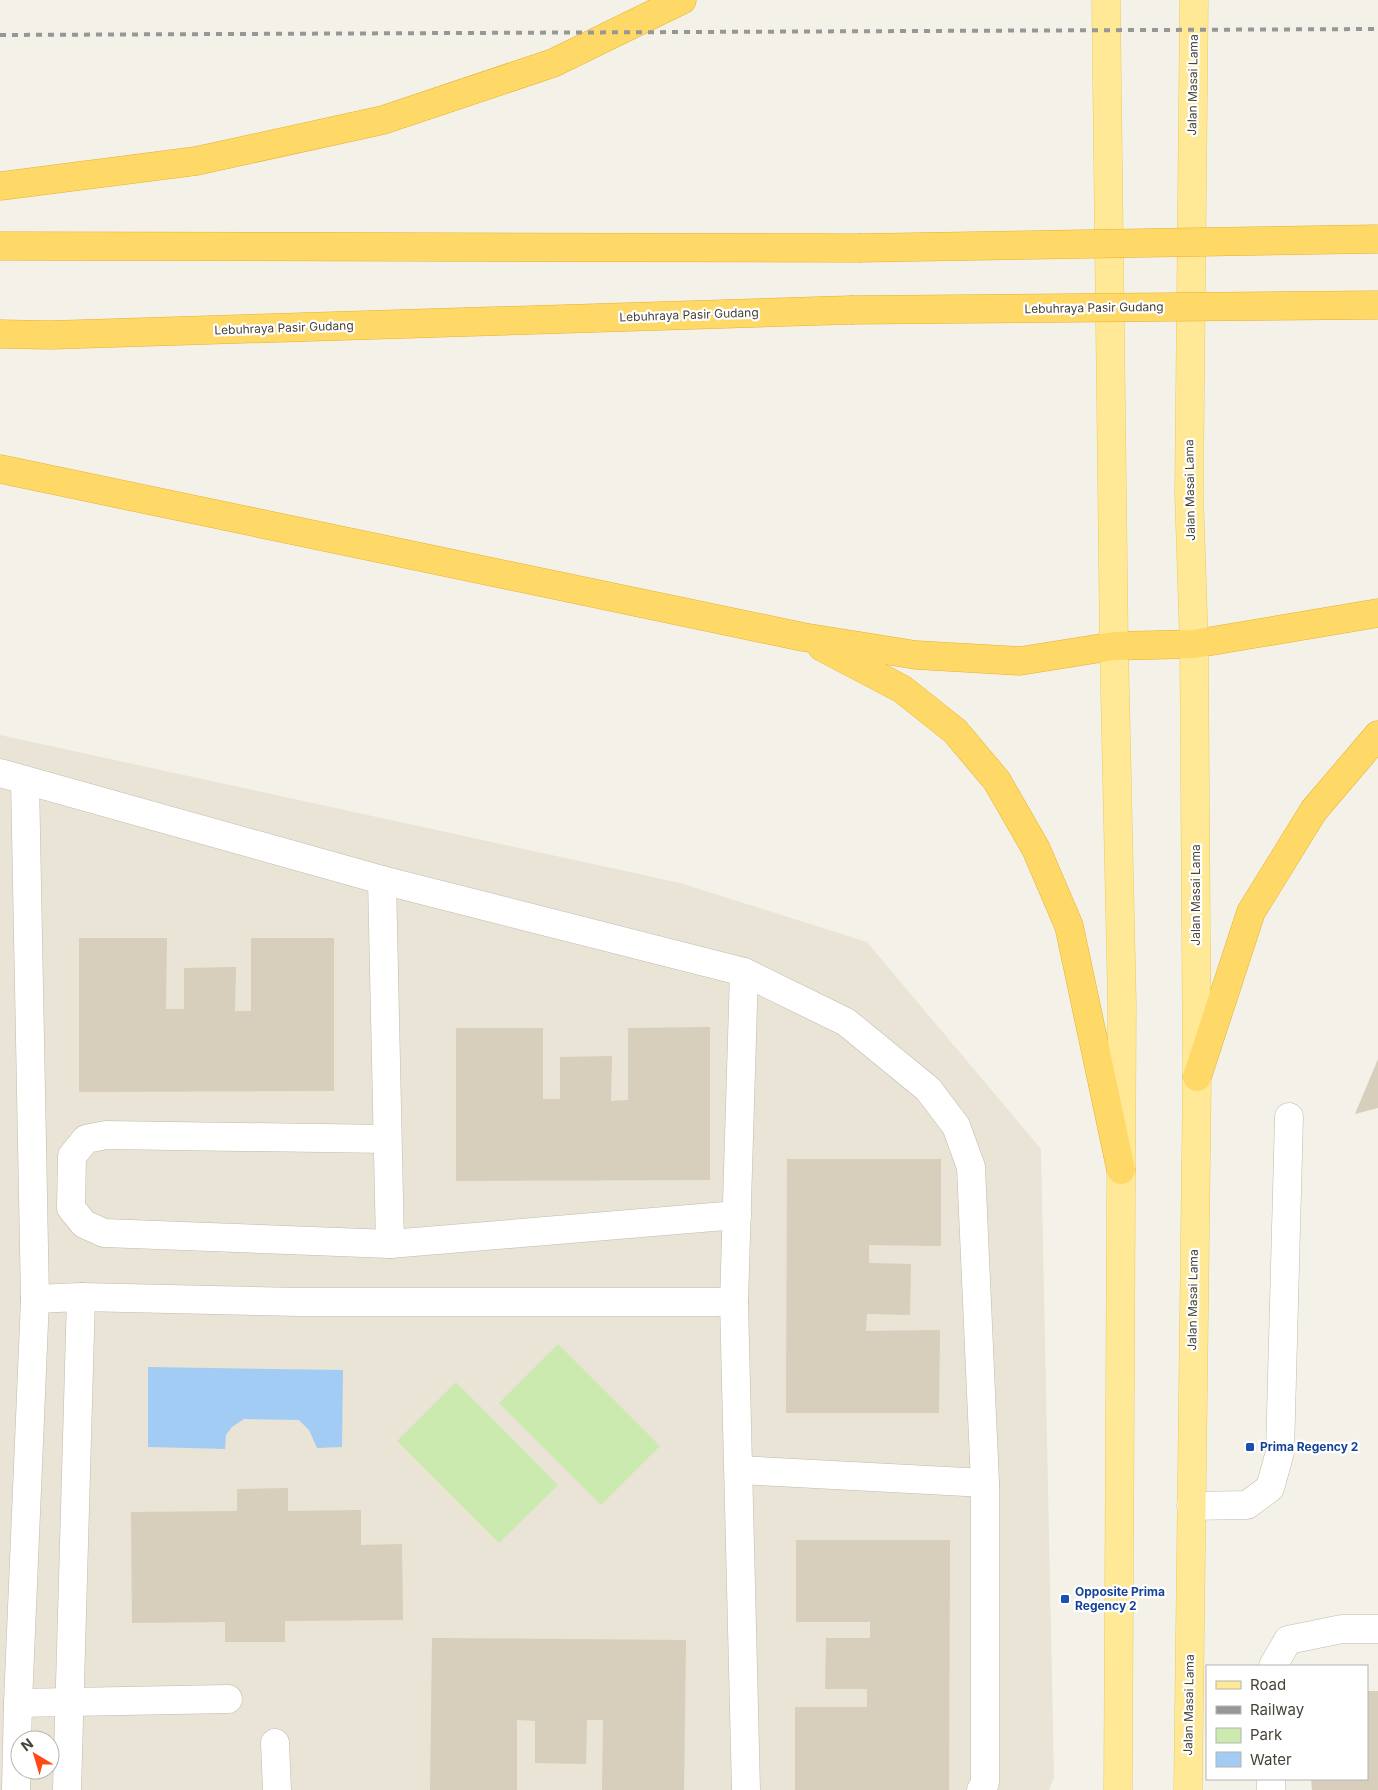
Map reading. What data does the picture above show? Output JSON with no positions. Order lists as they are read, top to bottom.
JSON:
{
  "streets": {
    "highway": ["Lebuhraya Pasir Gudang"],
    "main road": ["Jalan Masai Lama"]
  },
  "places": {
    "transit": ["Prima Regency 2", "Opposite Prima Regency 2"]
  },
  "legend": [
    "Road",
    "Railway",
    "Park",
    "Water"
  ],
  "north": "top left"
}
